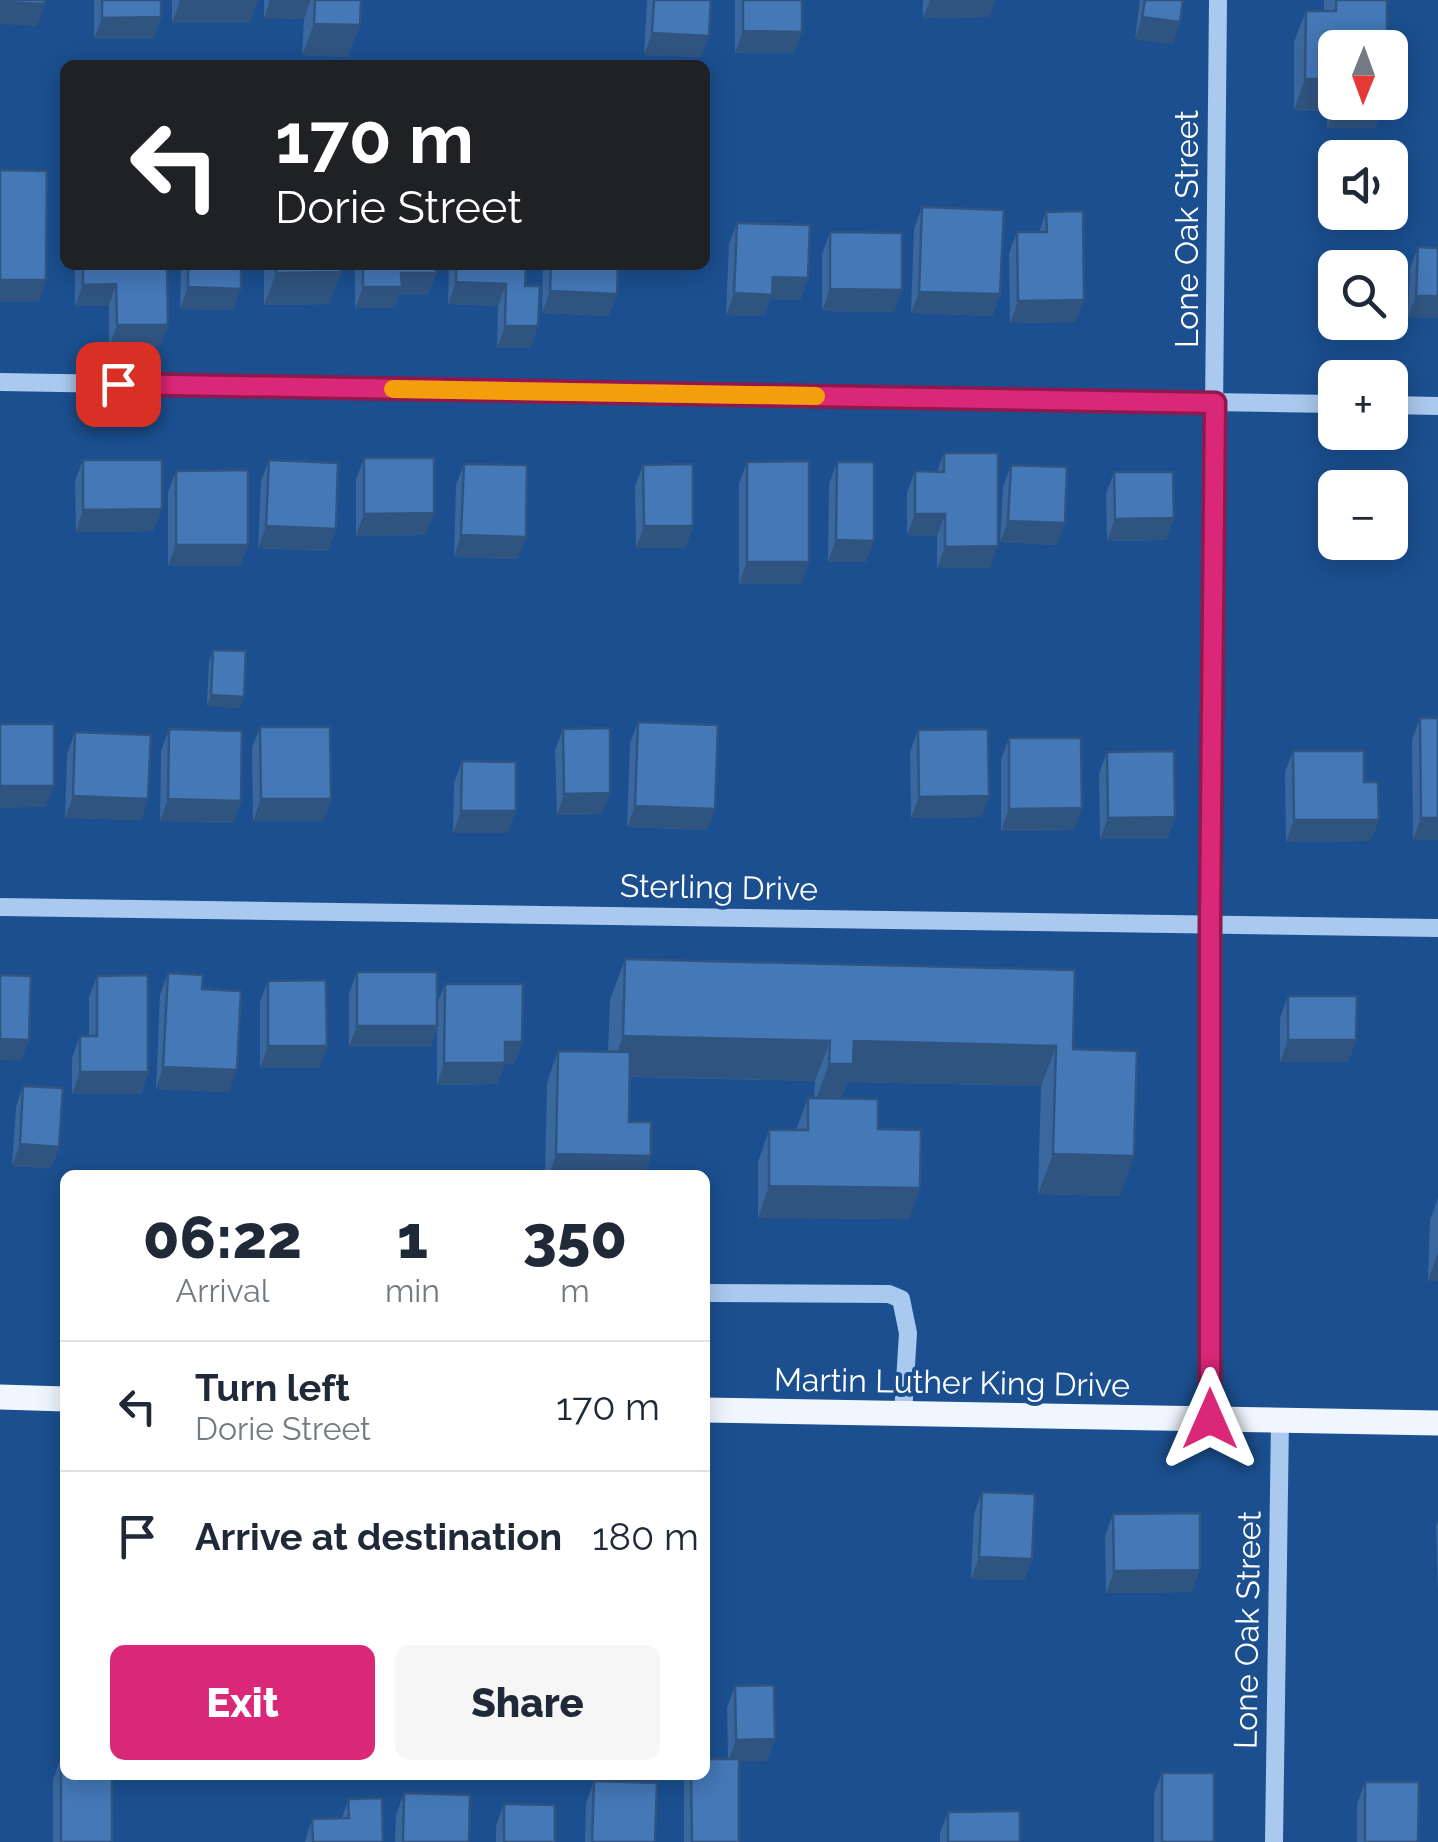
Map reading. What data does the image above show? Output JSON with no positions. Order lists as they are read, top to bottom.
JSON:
{
  "streets": {
    "main road": ["Martin Luther King Drive"],
    "street": ["Lone Oak Street", "Sterling Drive"]
  },
  "crossings": [
    ["Lone Oak Street", "Sterling Drive"],
    ["Lone Oak Street", "Martin Luther King Drive"]
  ],
  "north": "bottom",
  "page": {
    "map_buttons": ["+", "−"],
    "turn": ["170 m", "Dorie Street"],
    "eta": [
      "06:22",
      "Arrival",
      "1",
      "min",
      "350",
      "m"
    ],
    "list": [
      {
        "name": "Turn left",
        "note": "Dorie Street",
        "value": "170 m"
      },
      {
        "name": "Arrive at destination",
        "value": "180 m"
      }
    ],
    "buttons": ["Exit", "Share"]
  }
}
